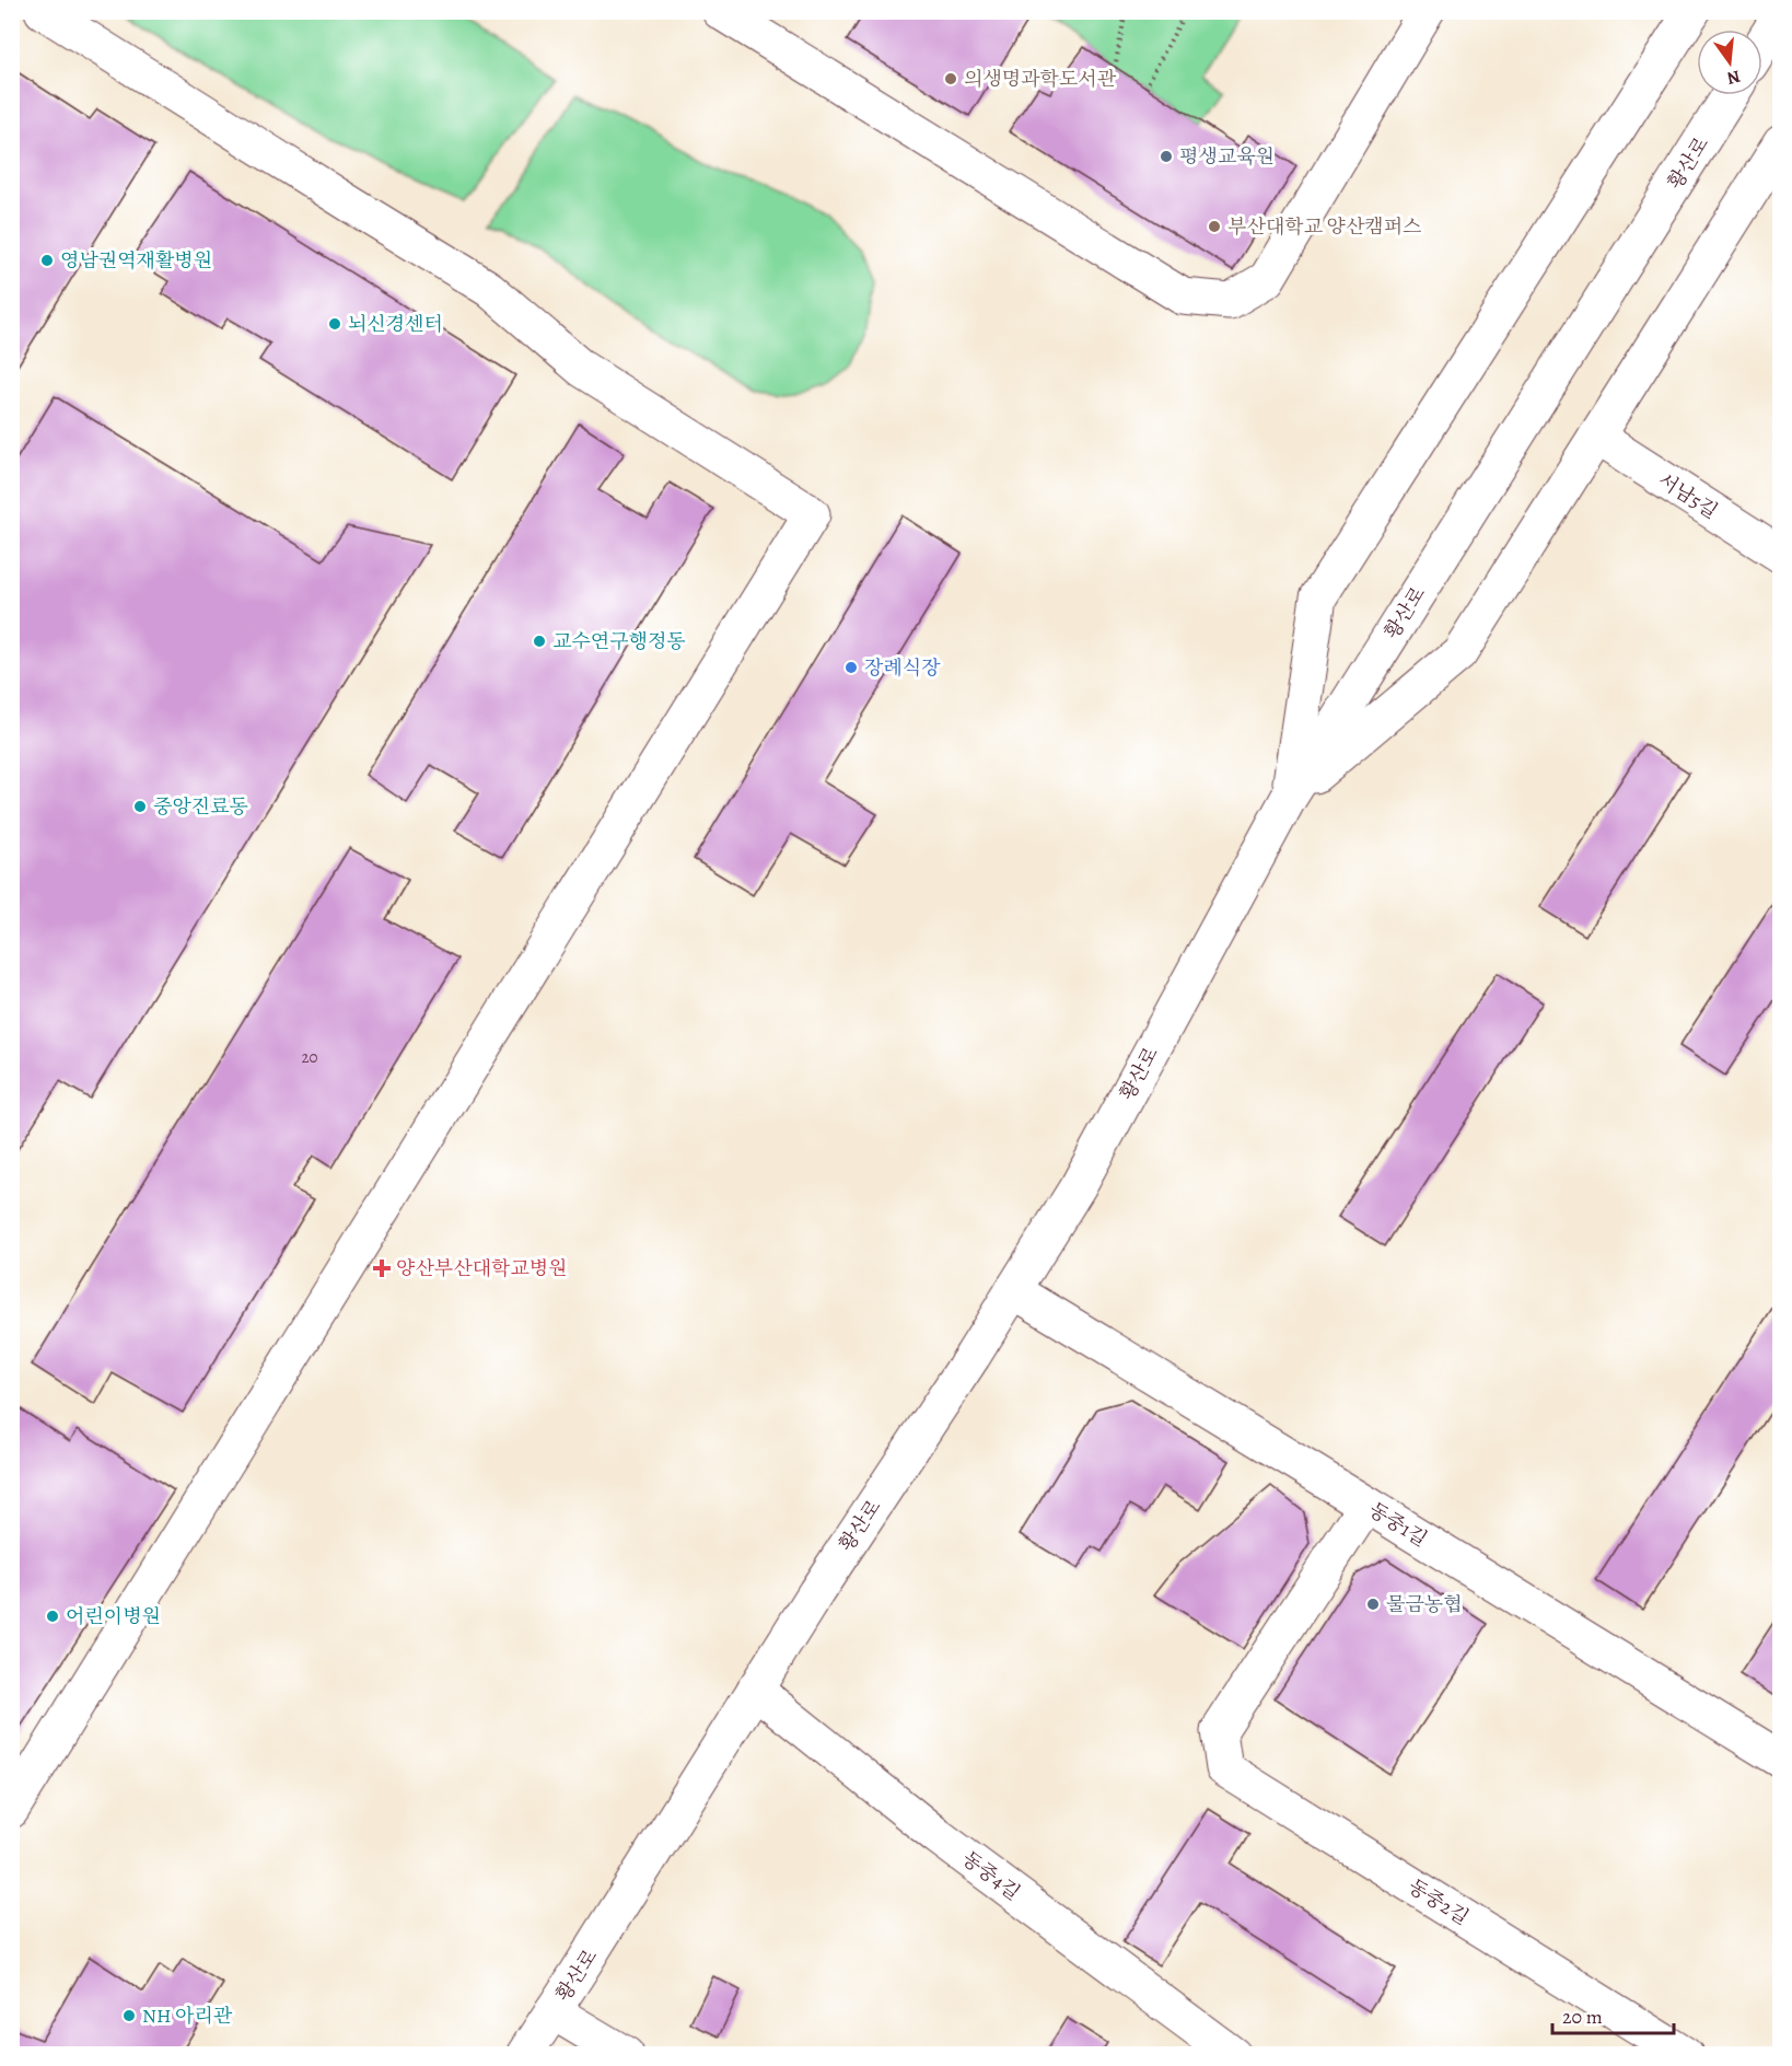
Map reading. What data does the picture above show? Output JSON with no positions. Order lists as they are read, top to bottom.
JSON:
{
  "streets": {
    "main road": [
      "황산로",
      "서남5길",
      "동중1길",
      "동중4길",
      "동중2길"
    ]
  },
  "crossings": [
    ["황산로", "동중1길"],
    ["황산로", "동중4길"],
    ["동중1길", "동중2길"]
  ],
  "places": {
    "other": [
      "의생명과학도서관",
      "평생교육원",
      "부산대학교 양산캠퍼스",
      "영남권역재활병원",
      "뇌신경센터",
      "교수연구행정동",
      "장례식장",
      "중앙진료동",
      "물금농협",
      "어린이병원",
      "NH 아리관"
    ],
    "health": ["양산부산대학교병원"]
  },
  "house_numbers": ["20"],
  "scale_bar": "20 m",
  "north": "bottom"
}
